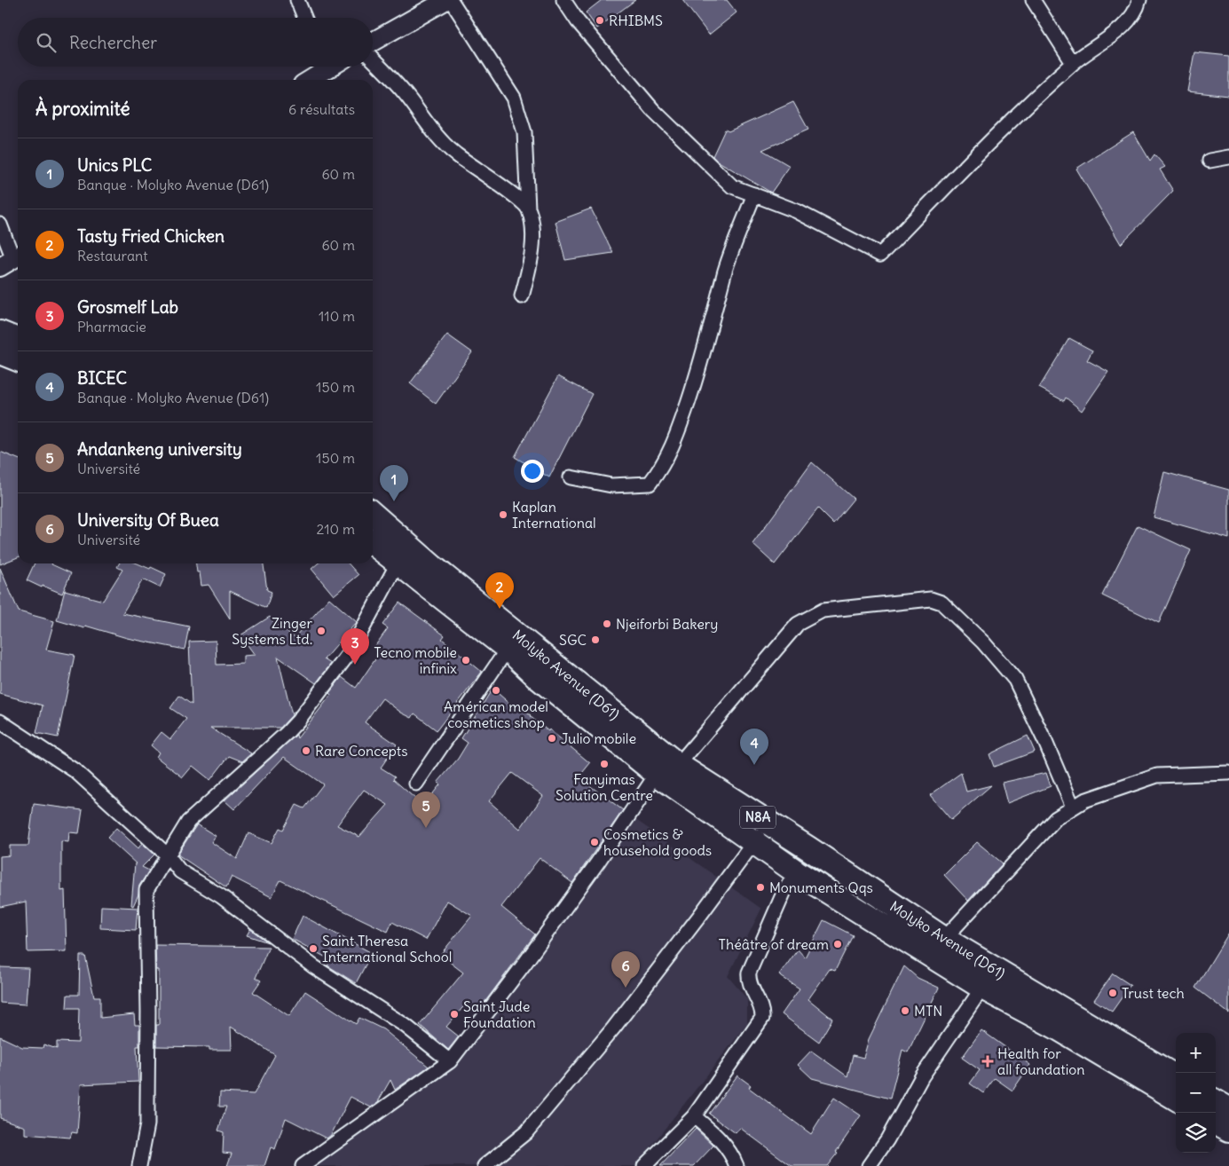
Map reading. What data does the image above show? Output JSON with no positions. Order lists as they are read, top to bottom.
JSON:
{
  "streets": {
    "highway": ["Molyko Avenue (D61)", "N8A"]
  },
  "places": {
    "other": [
      "RHIBMS",
      "Kaplan International",
      "Njeiforbi Bakery",
      "Zinger Systems Ltd.",
      "SGC",
      "Tecno mobile infinix",
      "Américan model cosmetics shop",
      "Julio mobile",
      "Rare Concepts",
      "Fanyimas Solution Centre",
      "Cosmetics & household goods",
      "Monuments Qqs",
      "Théâtre of dream",
      "Saint Theresa International School",
      "Trust tech",
      "MTN",
      "Saint Jude Foundation"
    ],
    "health": ["Health for all foundation"]
  },
  "page": {
    "search": "Rechercher",
    "heading": ["À proximité", "6 résultats"],
    "list": [
      {
        "mark": "1",
        "name": "Unics PLC",
        "note": "Banque · Molyko Avenue (D61)",
        "value": "60 m"
      },
      {
        "mark": "2",
        "name": "Tasty Fried Chicken",
        "note": "Restaurant",
        "value": "60 m"
      },
      {
        "mark": "3",
        "name": "Grosmelf Lab",
        "note": "Pharmacie",
        "value": "110 m"
      },
      {
        "mark": "4",
        "name": "BICEC",
        "note": "Banque · Molyko Avenue (D61)",
        "value": "150 m"
      },
      {
        "mark": "5",
        "name": "Andankeng university",
        "note": "Université",
        "value": "150 m"
      },
      {
        "mark": "6",
        "name": "University Of Buea",
        "note": "Université",
        "value": "210 m"
      }
    ],
    "pins": [
      "1",
      "2",
      "3",
      "4",
      "5",
      "6"
    ],
    "map_buttons": ["+", "−"]
  }
}
